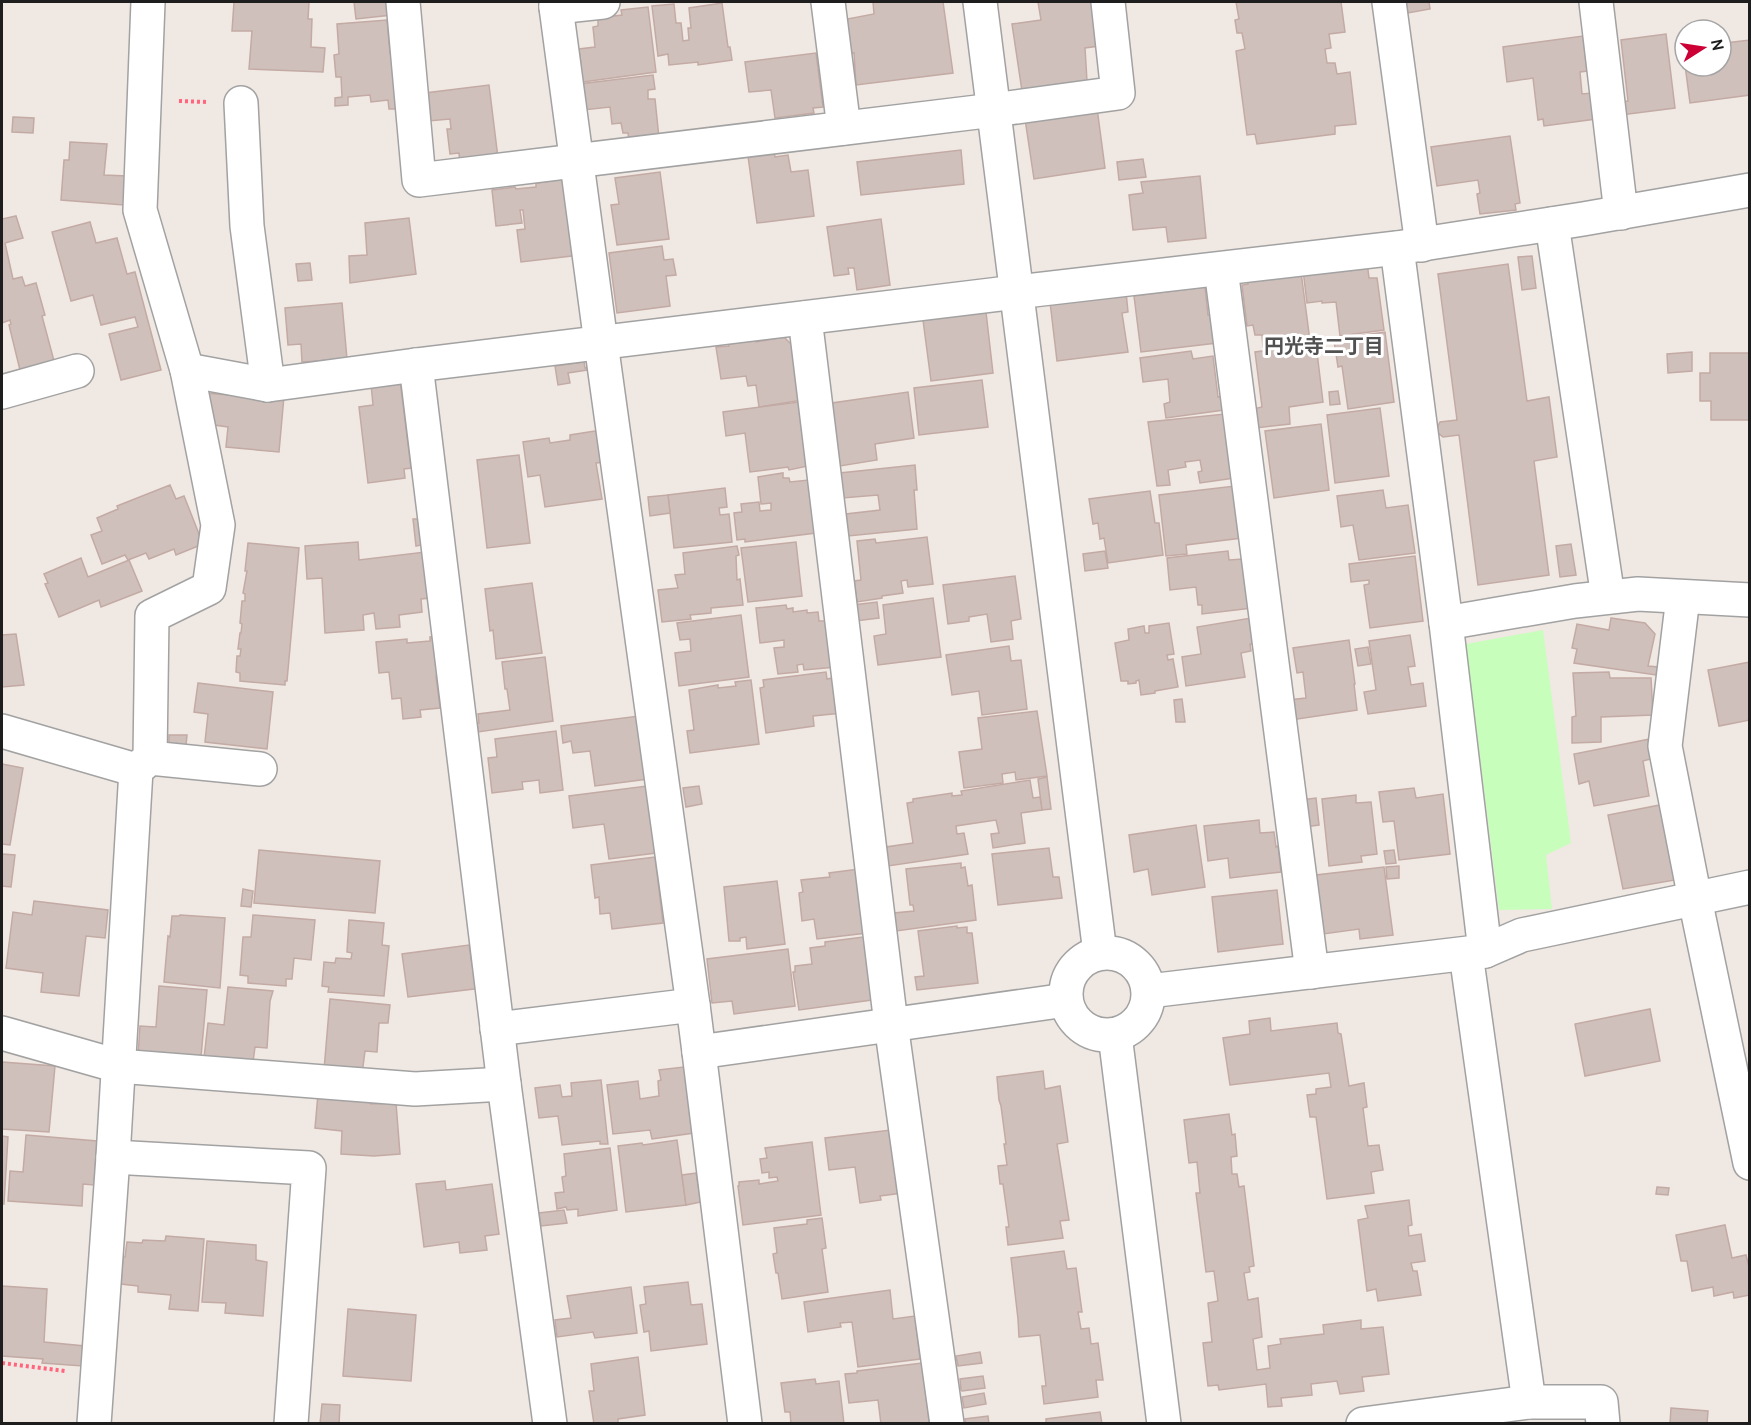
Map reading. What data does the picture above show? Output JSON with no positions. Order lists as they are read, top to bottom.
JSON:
{
  "districts": ["円光寺二丁目"],
  "north": "right"
}
